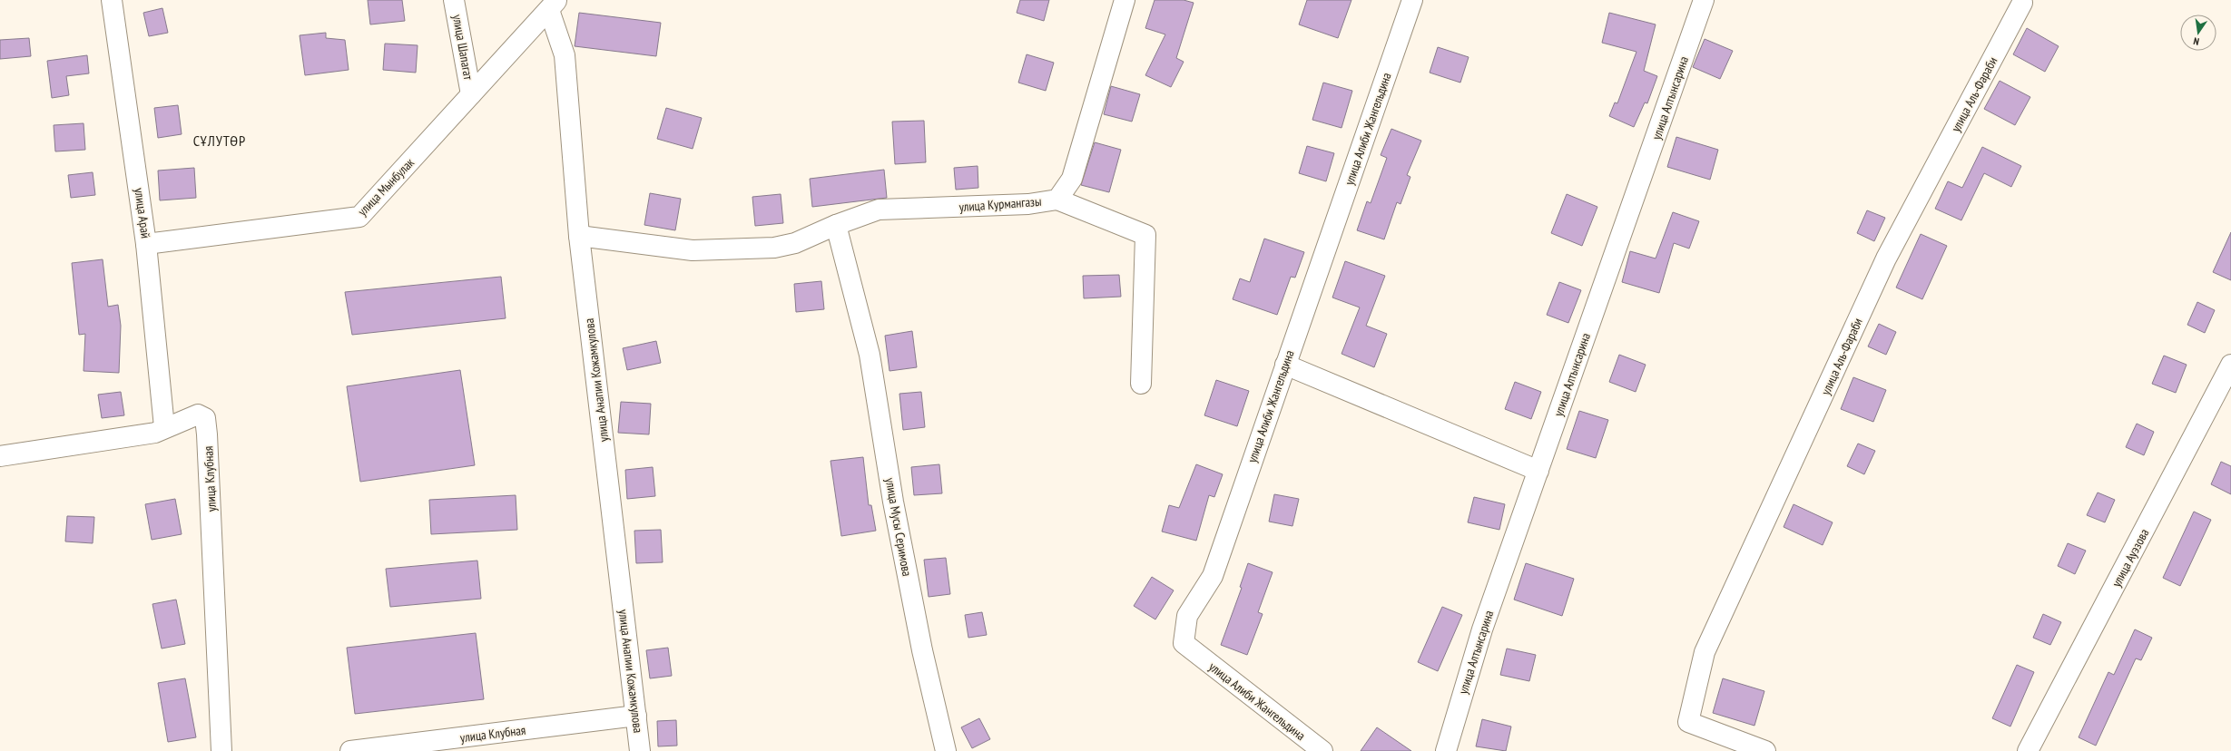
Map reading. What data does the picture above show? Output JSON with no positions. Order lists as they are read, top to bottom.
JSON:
{
  "streets": {
    "street": [
      "улица Шапагат",
      "улица Аль-Фараби",
      "улица Алтынсарина",
      "улица Алиби Жангельдина",
      "улица Мынбулак",
      "улица Курмангазы",
      "улица Арай",
      "улица Анапии Кожамкулова",
      "улица Клубная",
      "улица Мусы Серимова",
      "улица Ауэзова"
    ]
  },
  "crossings": [
    ["улица Шапагат", "улица Мынбулак"],
    ["улица Мынбулак", "улица Арай"],
    ["улица Мынбулак", "улица Анапии Кожамкулова"],
    ["улица Курмангазы", "улица Анапии Кожамкулова"],
    ["улица Курмангазы", "улица Мусы Серимова"],
    ["улица Арай", "улица Клубная"],
    ["улица Анапии Кожамкулова", "улица Клубная"]
  ],
  "districts": ["СҰЛУТӨР"],
  "north": "bottom"
}
